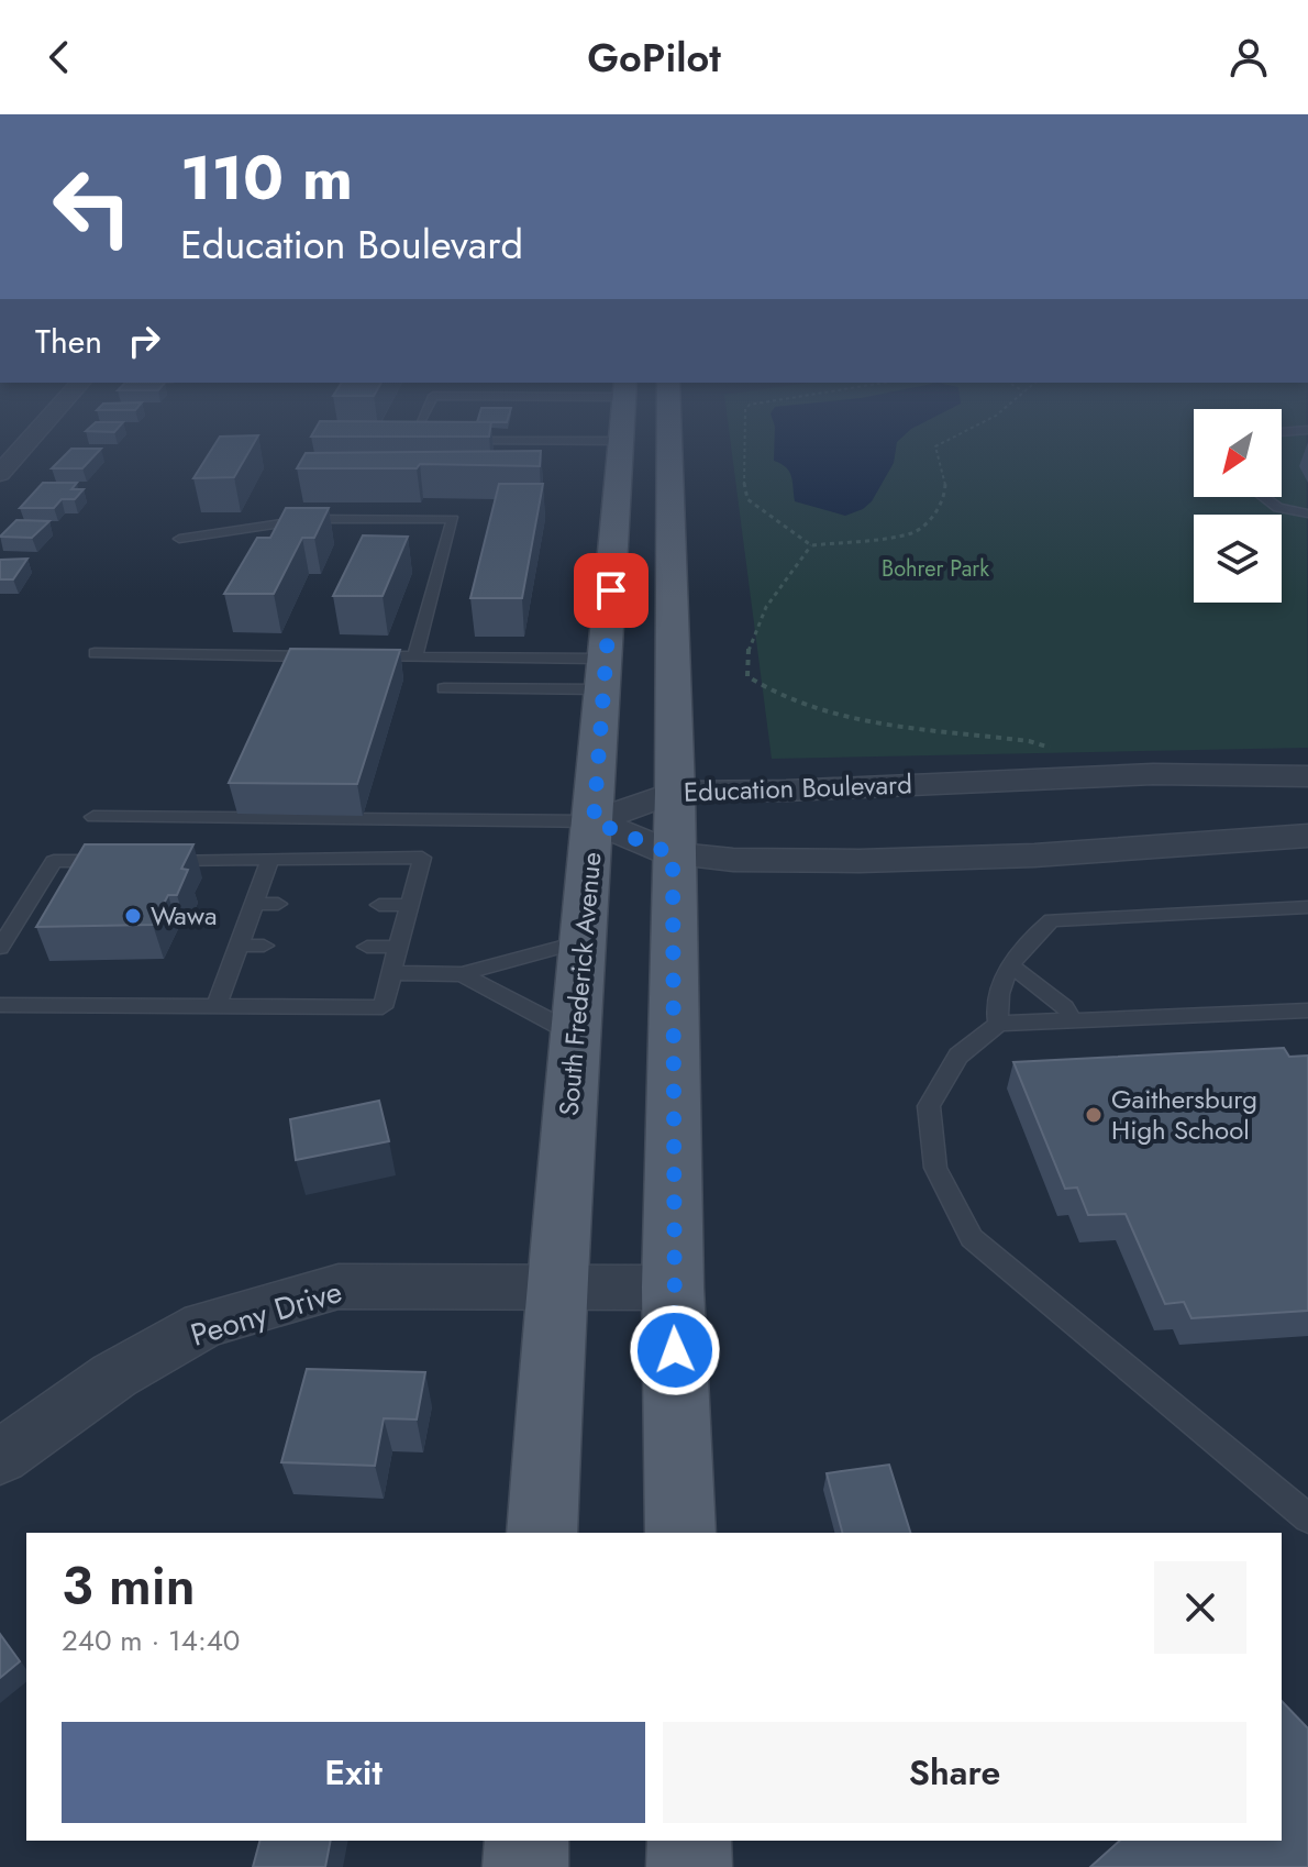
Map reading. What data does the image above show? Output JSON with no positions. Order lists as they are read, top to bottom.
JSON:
{
  "streets": {
    "main road": ["South Frederick Avenue"],
    "street": ["Education Boulevard", "Peony Drive"]
  },
  "crossings": [
    ["Education Boulevard", "South Frederick Avenue"],
    ["South Frederick Avenue", "Peony Drive"]
  ],
  "parks": ["Bohrer Park"],
  "places": ["Wawa", "Gaithersburg High School"],
  "north": "bottom left",
  "page": {
    "header": "GoPilot",
    "turn": ["110 m", "Education Boulevard"],
    "then": "Then",
    "heading": ["3 min", "240 m · 14:40"],
    "buttons": ["Exit", "Share"]
  }
}
